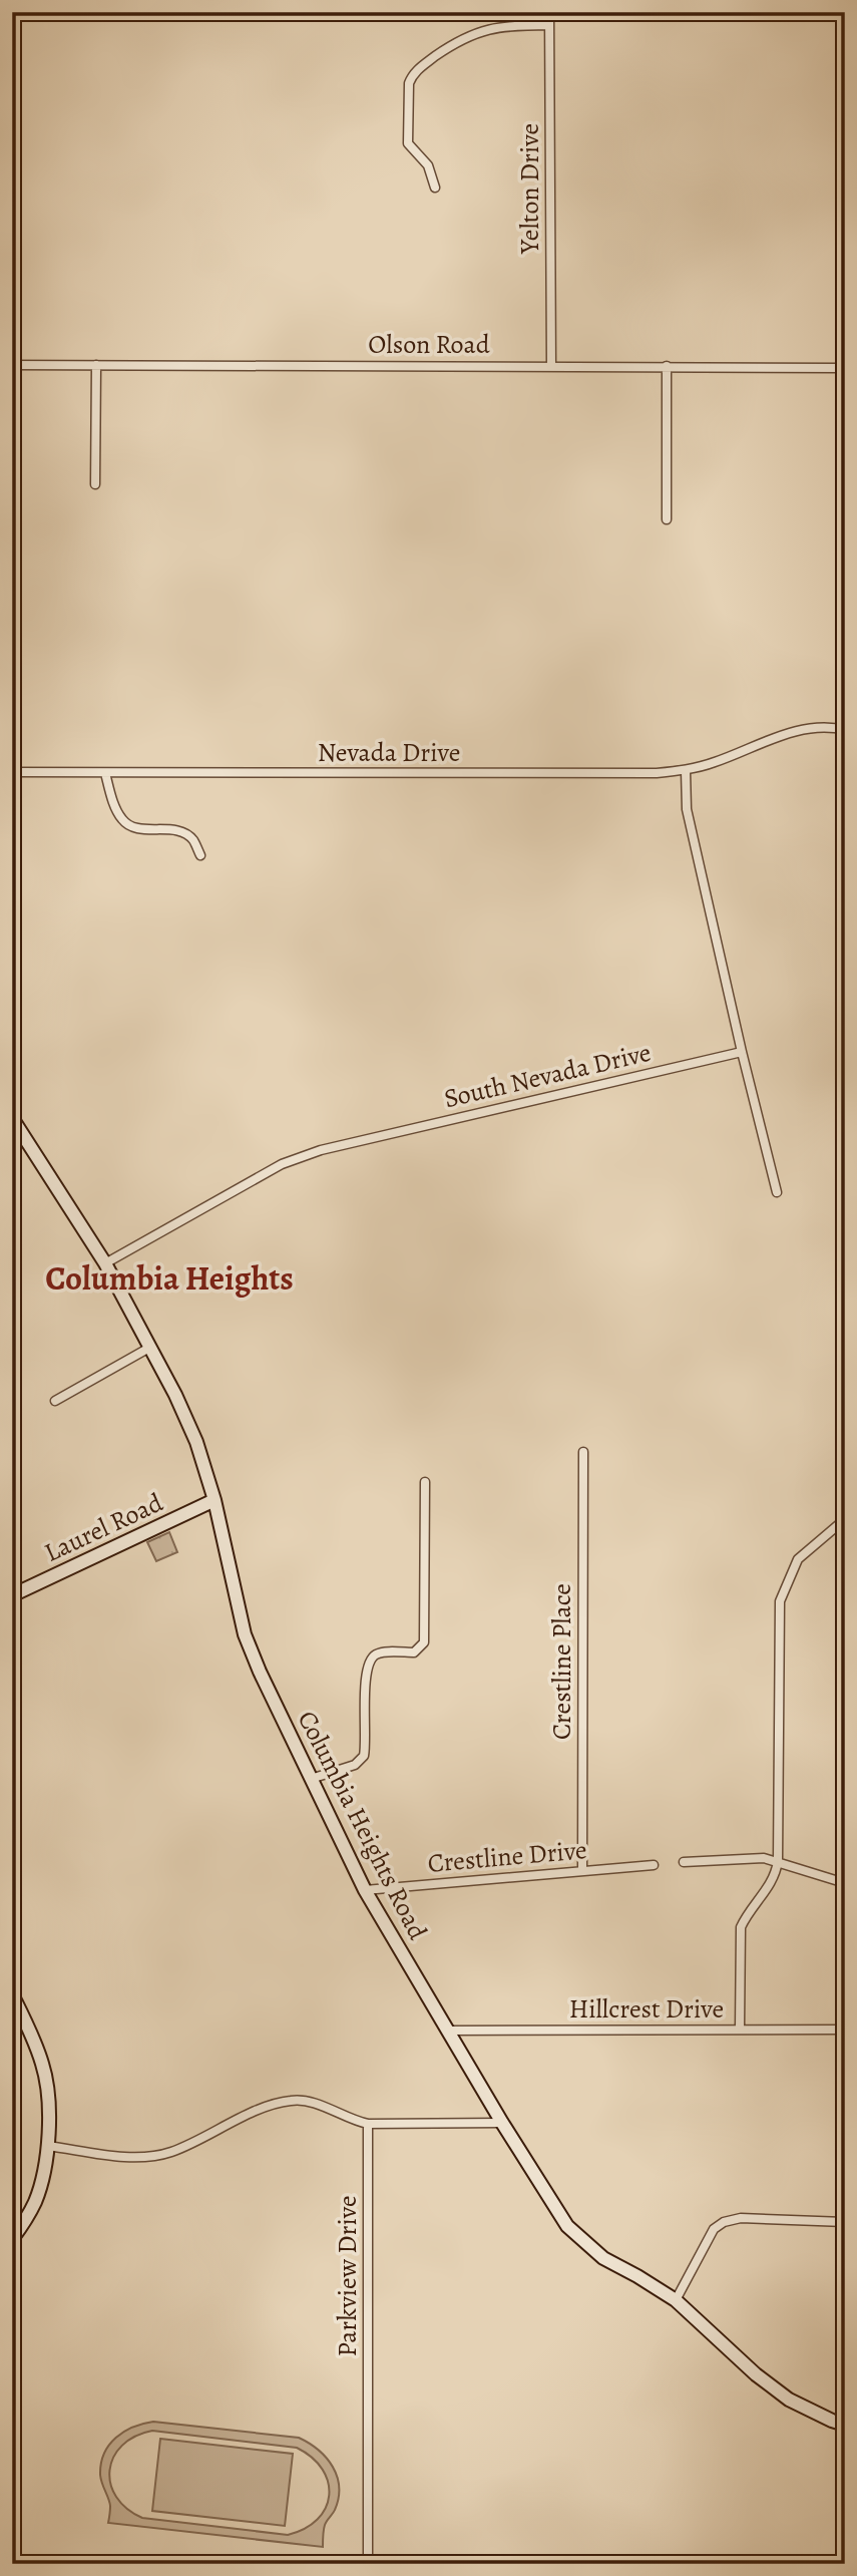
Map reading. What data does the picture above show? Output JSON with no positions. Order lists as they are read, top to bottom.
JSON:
{
  "streets": {
    "street": [
      "Yelton Drive",
      "Olson Road",
      "Nevada Drive",
      "South Nevada Drive",
      "Laurel Road",
      "Crestline Place",
      "Columbia Heights Road",
      "Crestline Drive",
      "Hillcrest Drive",
      "Parkview Drive"
    ]
  },
  "crossings": [
    ["Yelton Drive", "Olson Road"],
    ["South Nevada Drive", "Columbia Heights Road"],
    ["Laurel Road", "Columbia Heights Road"],
    ["Crestline Place", "Crestline Drive"],
    ["Columbia Heights Road", "Crestline Drive"],
    ["Columbia Heights Road", "Hillcrest Drive"]
  ],
  "districts": ["Columbia Heights"]
}
